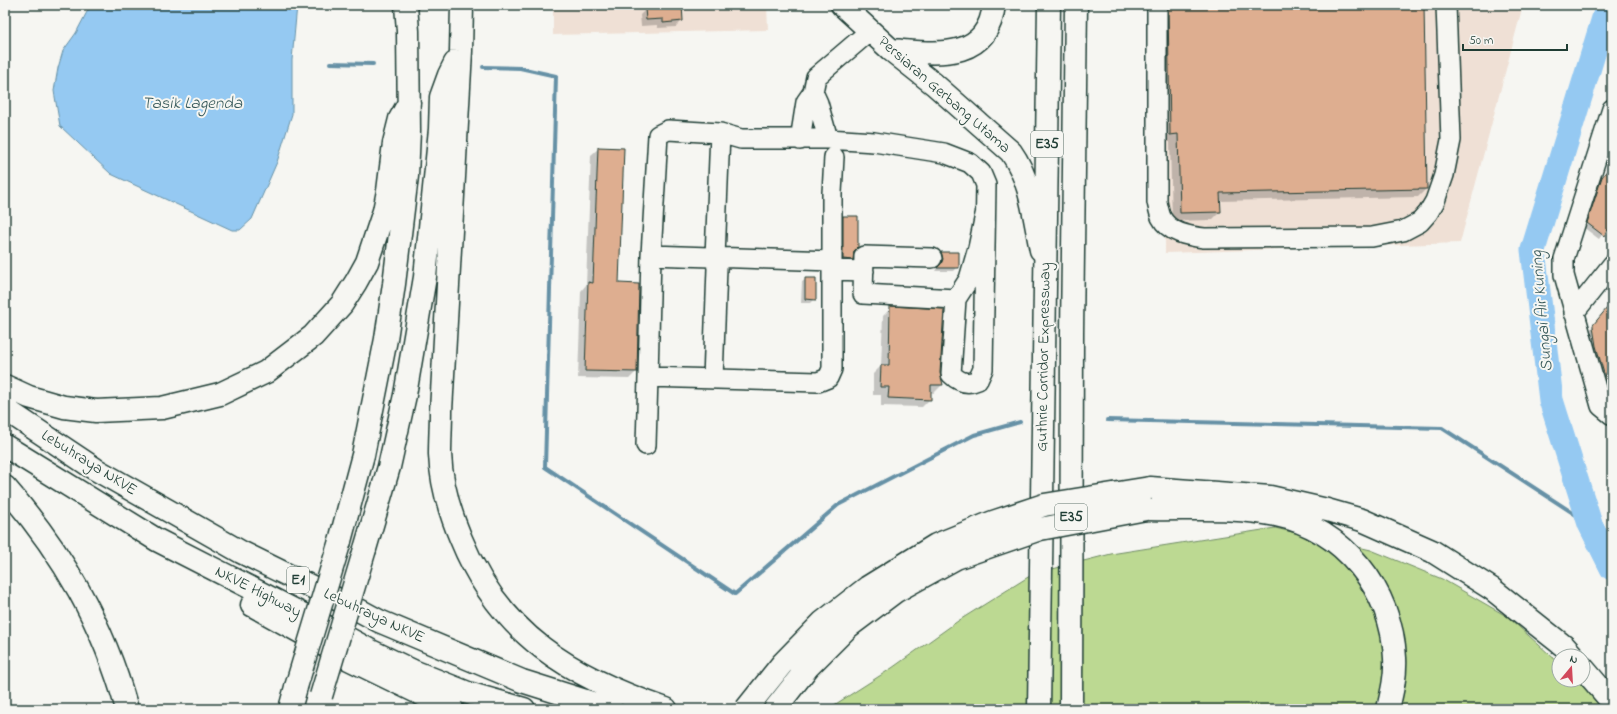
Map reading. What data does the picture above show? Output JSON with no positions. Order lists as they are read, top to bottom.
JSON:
{
  "streets": {
    "main road": [
      "Persiaran Gerbang Utama",
      "E35",
      "Guthrie Corridor Expressway",
      "Lebuhraya NKVE",
      "E1",
      "NKVE Highway"
    ]
  },
  "crossings": [
    ["Persiaran Gerbang Utama", "Guthrie Corridor Expressway"]
  ],
  "water": ["Tasik Lagenda", "Sungai Air Kuning"],
  "scale_bar": "50 m",
  "north": "top"
}
